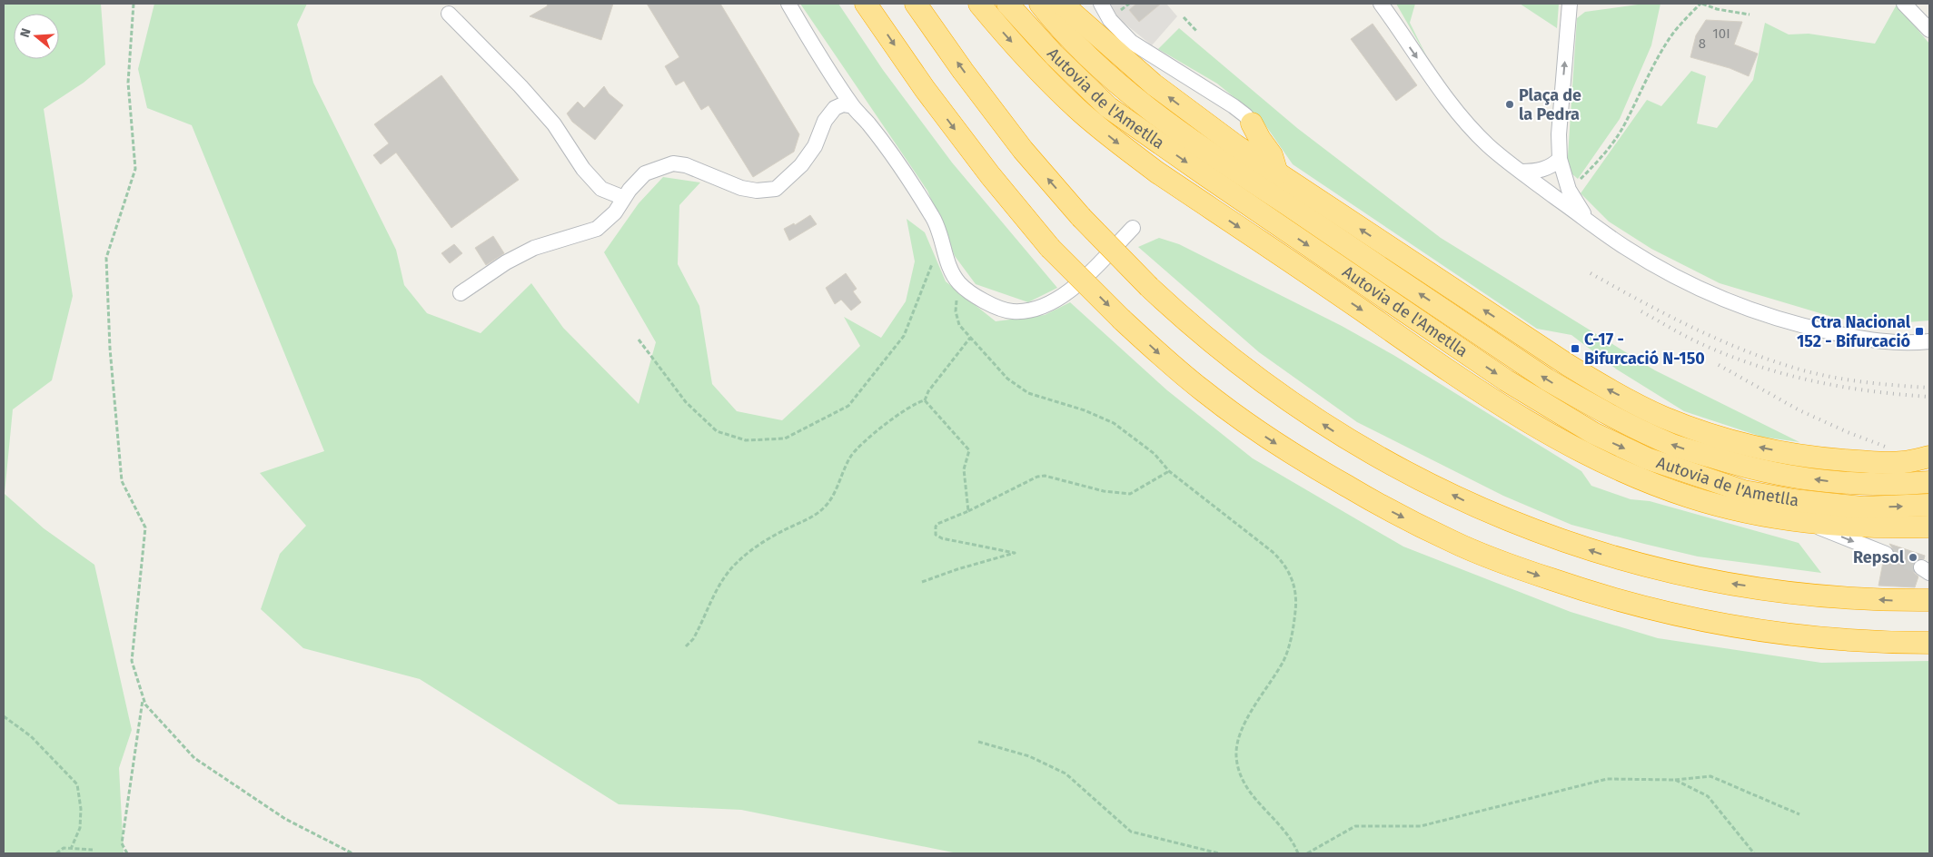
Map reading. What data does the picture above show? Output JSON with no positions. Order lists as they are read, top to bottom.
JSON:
{
  "streets": {
    "highway": ["Autovia de l'Ametlla"]
  },
  "places": {
    "other": ["Plaça de la Pedra", "Repsol"],
    "transit": ["Ctra Nacional 152 - Bifurcació", "C-17 - Bifurcació N-150"]
  },
  "house_numbers": ["10I", "8"],
  "north": "left"
}
